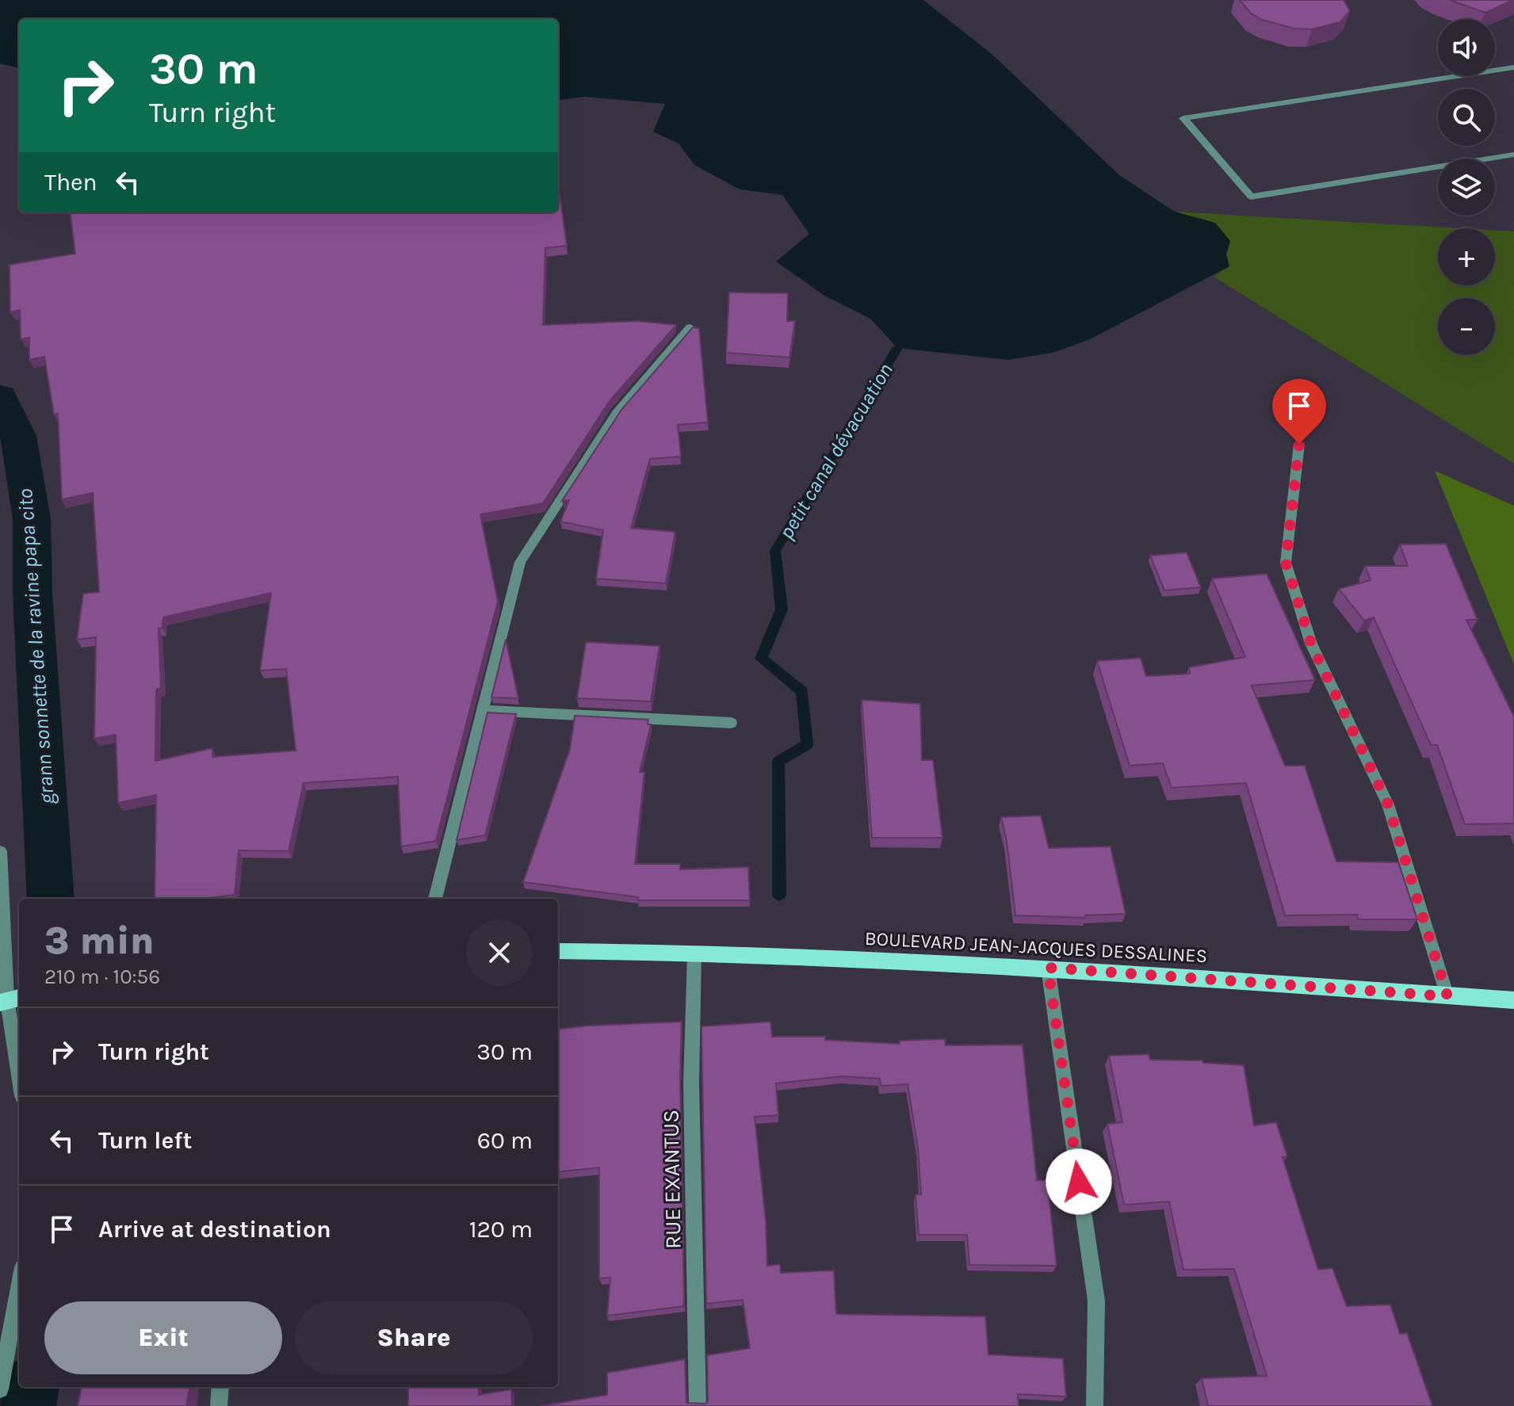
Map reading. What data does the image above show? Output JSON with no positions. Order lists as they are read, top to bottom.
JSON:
{
  "streets": {
    "main road": ["BOULEVARD JEAN-JACQUES DESSALINES"],
    "street": ["RUE EXANTUS"]
  },
  "crossings": [
    ["BOULEVARD JEAN-JACQUES DESSALINES", "RUE EXANTUS"]
  ],
  "water": ["petit canal dévacuation", "grann sonnette de la ravine papa cito"],
  "page": {
    "map_buttons": ["+", "−"],
    "turn": ["30 m", "Turn right"],
    "then": "Then",
    "heading": ["3 min", "210 m · 10:56"],
    "list": [
      {
        "name": "Turn right",
        "value": "30 m"
      },
      {
        "name": "Turn left",
        "value": "60 m"
      },
      {
        "name": "Arrive at destination",
        "value": "120 m"
      }
    ],
    "buttons": ["Exit", "Share"]
  }
}
